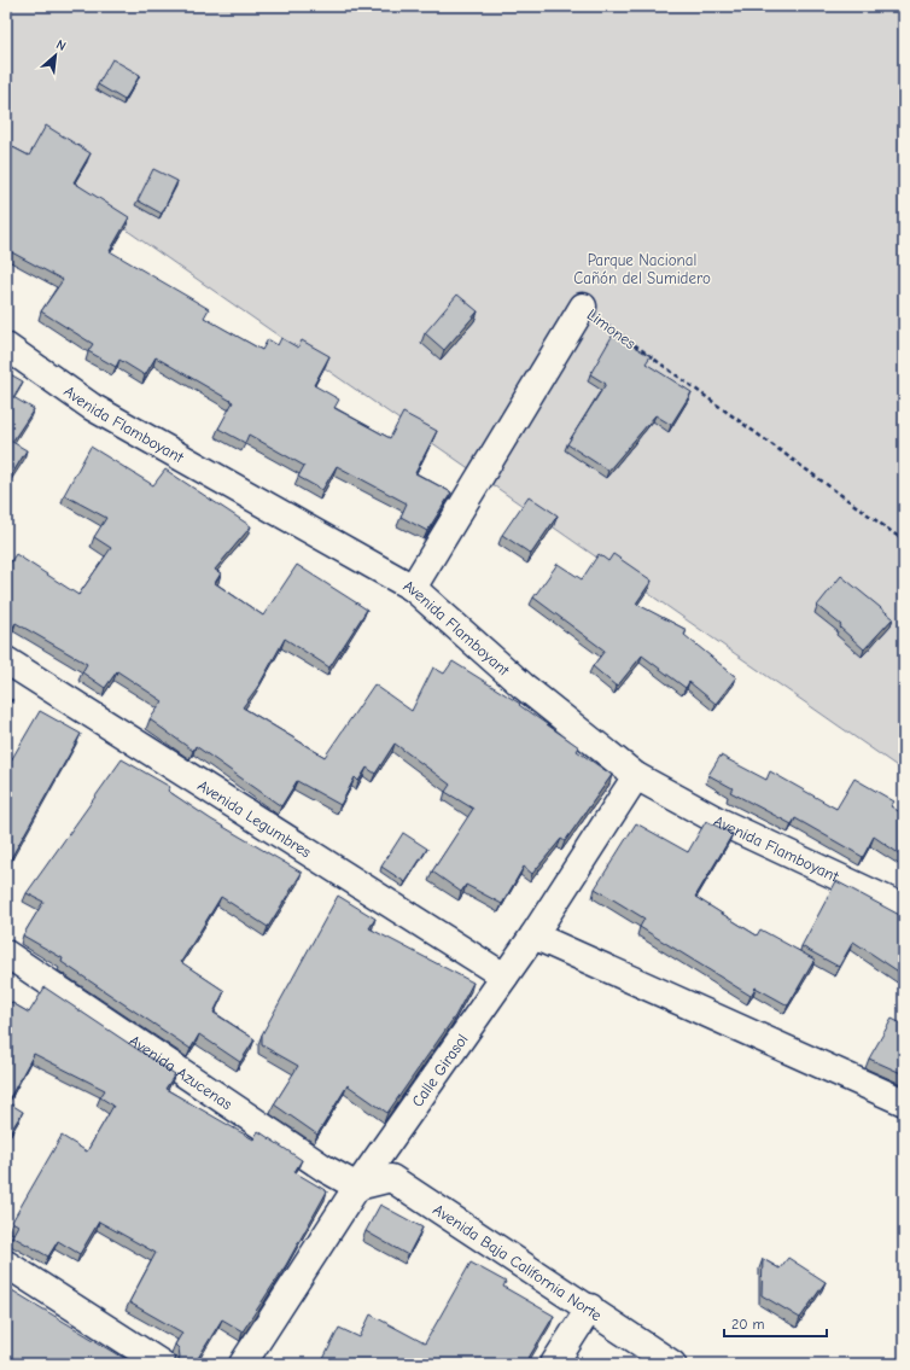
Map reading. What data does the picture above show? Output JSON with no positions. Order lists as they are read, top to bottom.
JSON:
{
  "streets": {
    "street": [
      "Limones",
      "Avenida Flamboyant",
      "Avenida Legumbres",
      "Calle Girasol",
      "Avenida Azucenas",
      "Avenida Baja California Norte"
    ]
  },
  "crossings": [
    ["Limones", "Avenida Flamboyant"],
    ["Avenida Flamboyant", "Calle Girasol"],
    ["Avenida Legumbres", "Calle Girasol"],
    ["Calle Girasol", "Avenida Azucenas"],
    ["Calle Girasol", "Avenida Baja California Norte"],
    ["Avenida Azucenas", "Avenida Baja California Norte"]
  ],
  "parks": ["Parque Nacional Cañón del Sumidero"],
  "scale_bar": "20 m",
  "north": "top right"
}
